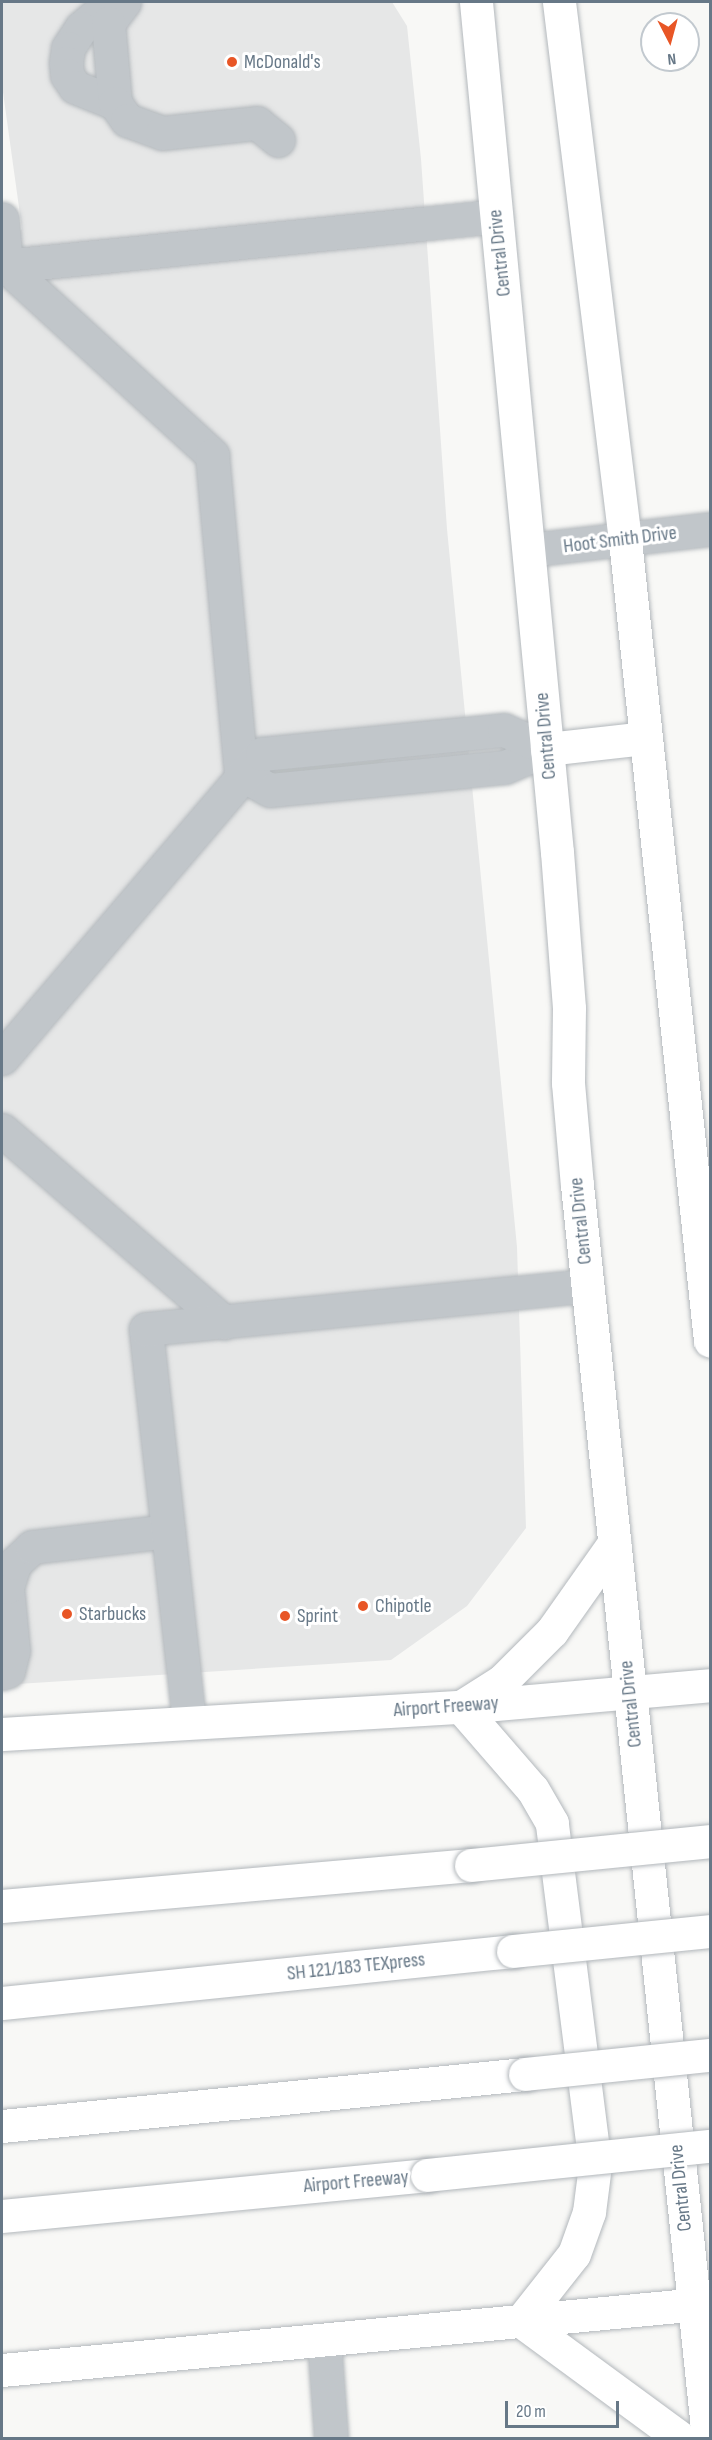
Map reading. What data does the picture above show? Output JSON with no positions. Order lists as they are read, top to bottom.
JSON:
{
  "streets": {
    "main road": ["Central Drive", "Airport Freeway", "SH 121/183 TEXpress"],
    "street": ["Hoot Smith Drive"]
  },
  "crossings": [
    ["Central Drive", "Hoot Smith Drive"],
    ["Central Drive", "Airport Freeway"]
  ],
  "places": [
    "McDonald's",
    "Chipotle",
    "Starbucks",
    "Sprint"
  ],
  "scale_bar": "20 m",
  "north": "bottom"
}
